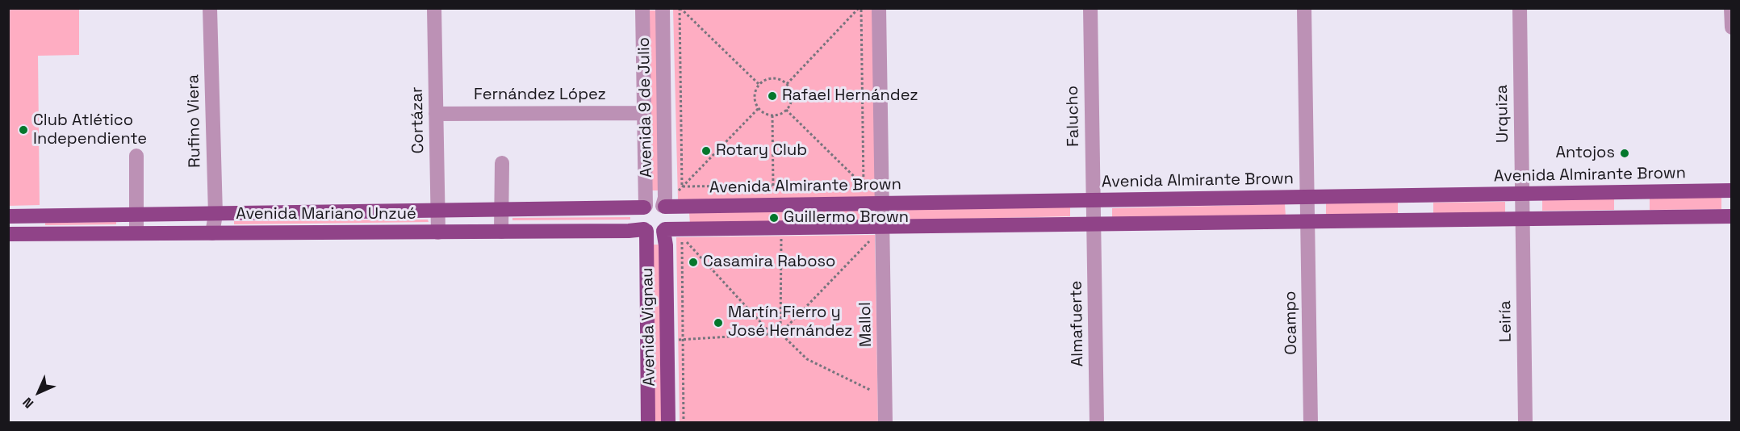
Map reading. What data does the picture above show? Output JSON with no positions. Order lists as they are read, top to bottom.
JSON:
{
  "streets": {
    "main road": ["Avenida Almirante Brown", "Avenida Mariano Unzué", "Avenida Vignau"],
    "street": [
      "Fernández López",
      "Avenida 9 de Julio",
      "Urquiza",
      "Falucho",
      "Cortázar",
      "Rufino Viera",
      "Leiría",
      "Ocampo",
      "Almafuerte",
      "Mallol"
    ]
  },
  "crossings": [
    ["Fernández López", "Avenida 9 de Julio"],
    ["Fernández López", "Cortázar"],
    ["Avenida 9 de Julio", "Avenida Almirante Brown"],
    ["Avenida 9 de Julio", "Avenida Mariano Unzué"],
    ["Avenida 9 de Julio", "Avenida Vignau"],
    ["Urquiza", "Avenida Almirante Brown"],
    ["Urquiza", "Leiría"],
    ["Falucho", "Avenida Almirante Brown"],
    ["Falucho", "Almafuerte"],
    ["Cortázar", "Avenida Mariano Unzué"],
    ["Rufino Viera", "Avenida Mariano Unzué"],
    ["Avenida Almirante Brown", "Avenida Mariano Unzué"],
    ["Avenida Almirante Brown", "Ocampo"],
    ["Avenida Almirante Brown", "Mallol"],
    ["Avenida Almirante Brown", "Avenida Vignau"],
    ["Avenida Mariano Unzué", "Avenida Vignau"]
  ],
  "places": [
    "Rafael Hernández",
    "Club Atlético Independiente",
    "Rotary Club",
    "Antojos",
    "Guillermo Brown",
    "Casamira Raboso",
    "Martín Fierro y José Hernández"
  ],
  "north": "bottom left"
}
